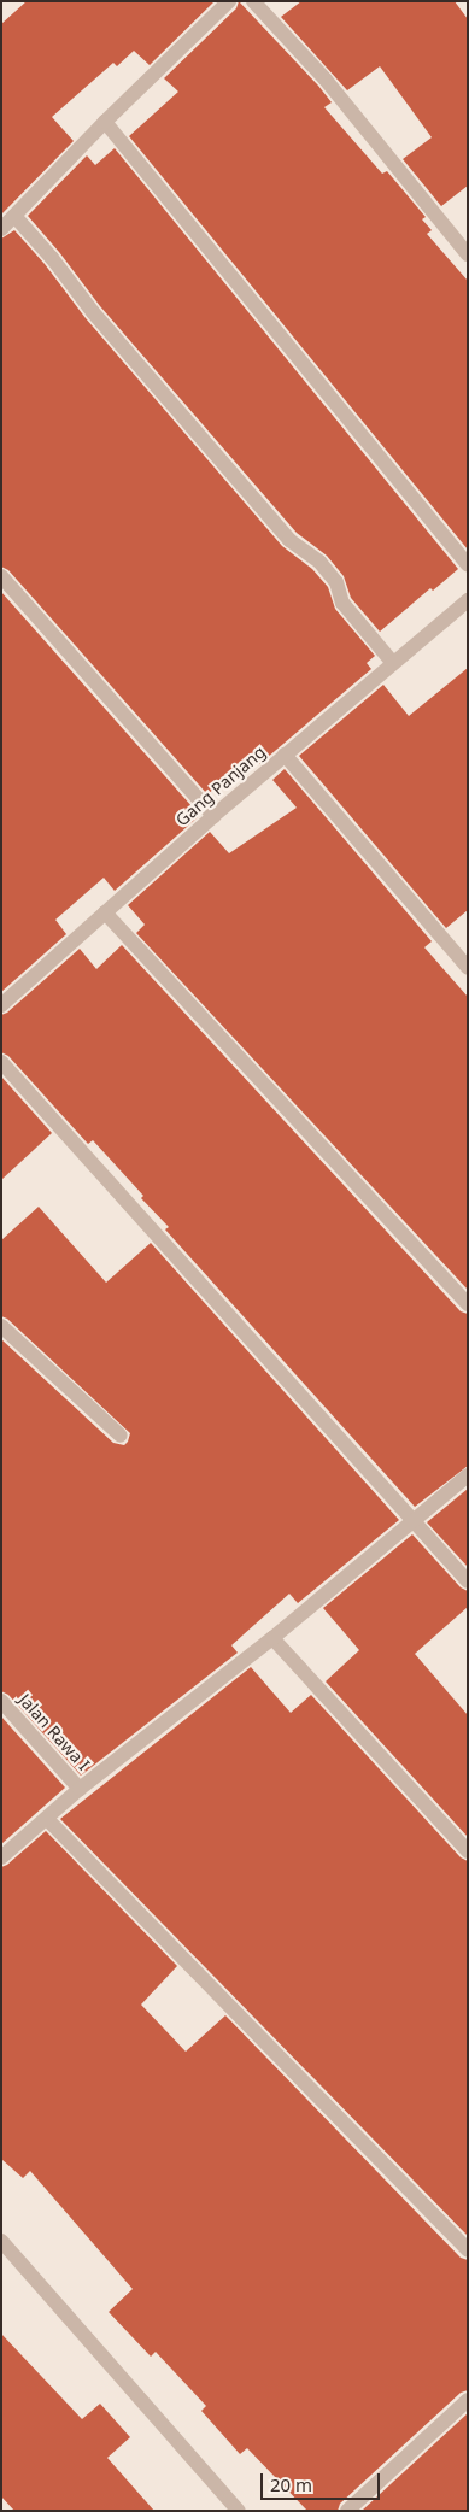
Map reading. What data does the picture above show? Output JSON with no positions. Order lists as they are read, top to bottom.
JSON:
{
  "streets": {
    "street": ["Gang Panjang", "Jalan Rawa I"]
  },
  "scale_bar": "20 m"
}
